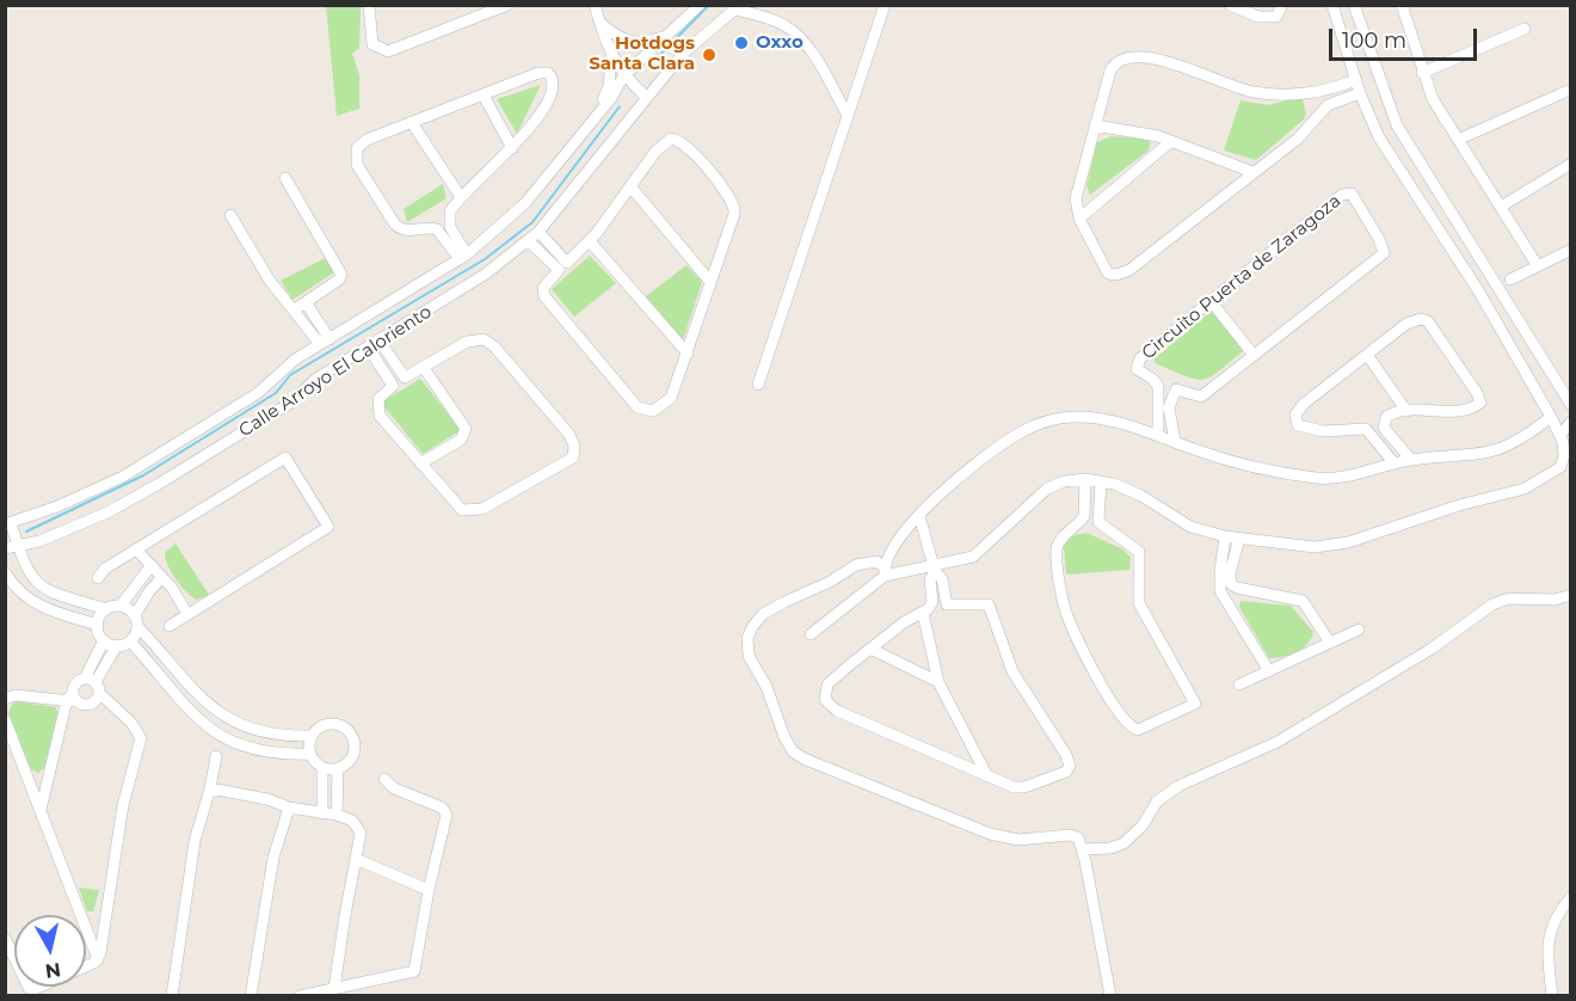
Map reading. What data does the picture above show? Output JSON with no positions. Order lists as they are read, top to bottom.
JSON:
{
  "streets": {
    "street": ["Circuito Puerta de Zaragoza", "Calle Arroyo El Caloriento"]
  },
  "places": ["Oxxo", "Hotdogs Santa Clara"],
  "scale_bar": "100 m",
  "north": "bottom"
}
